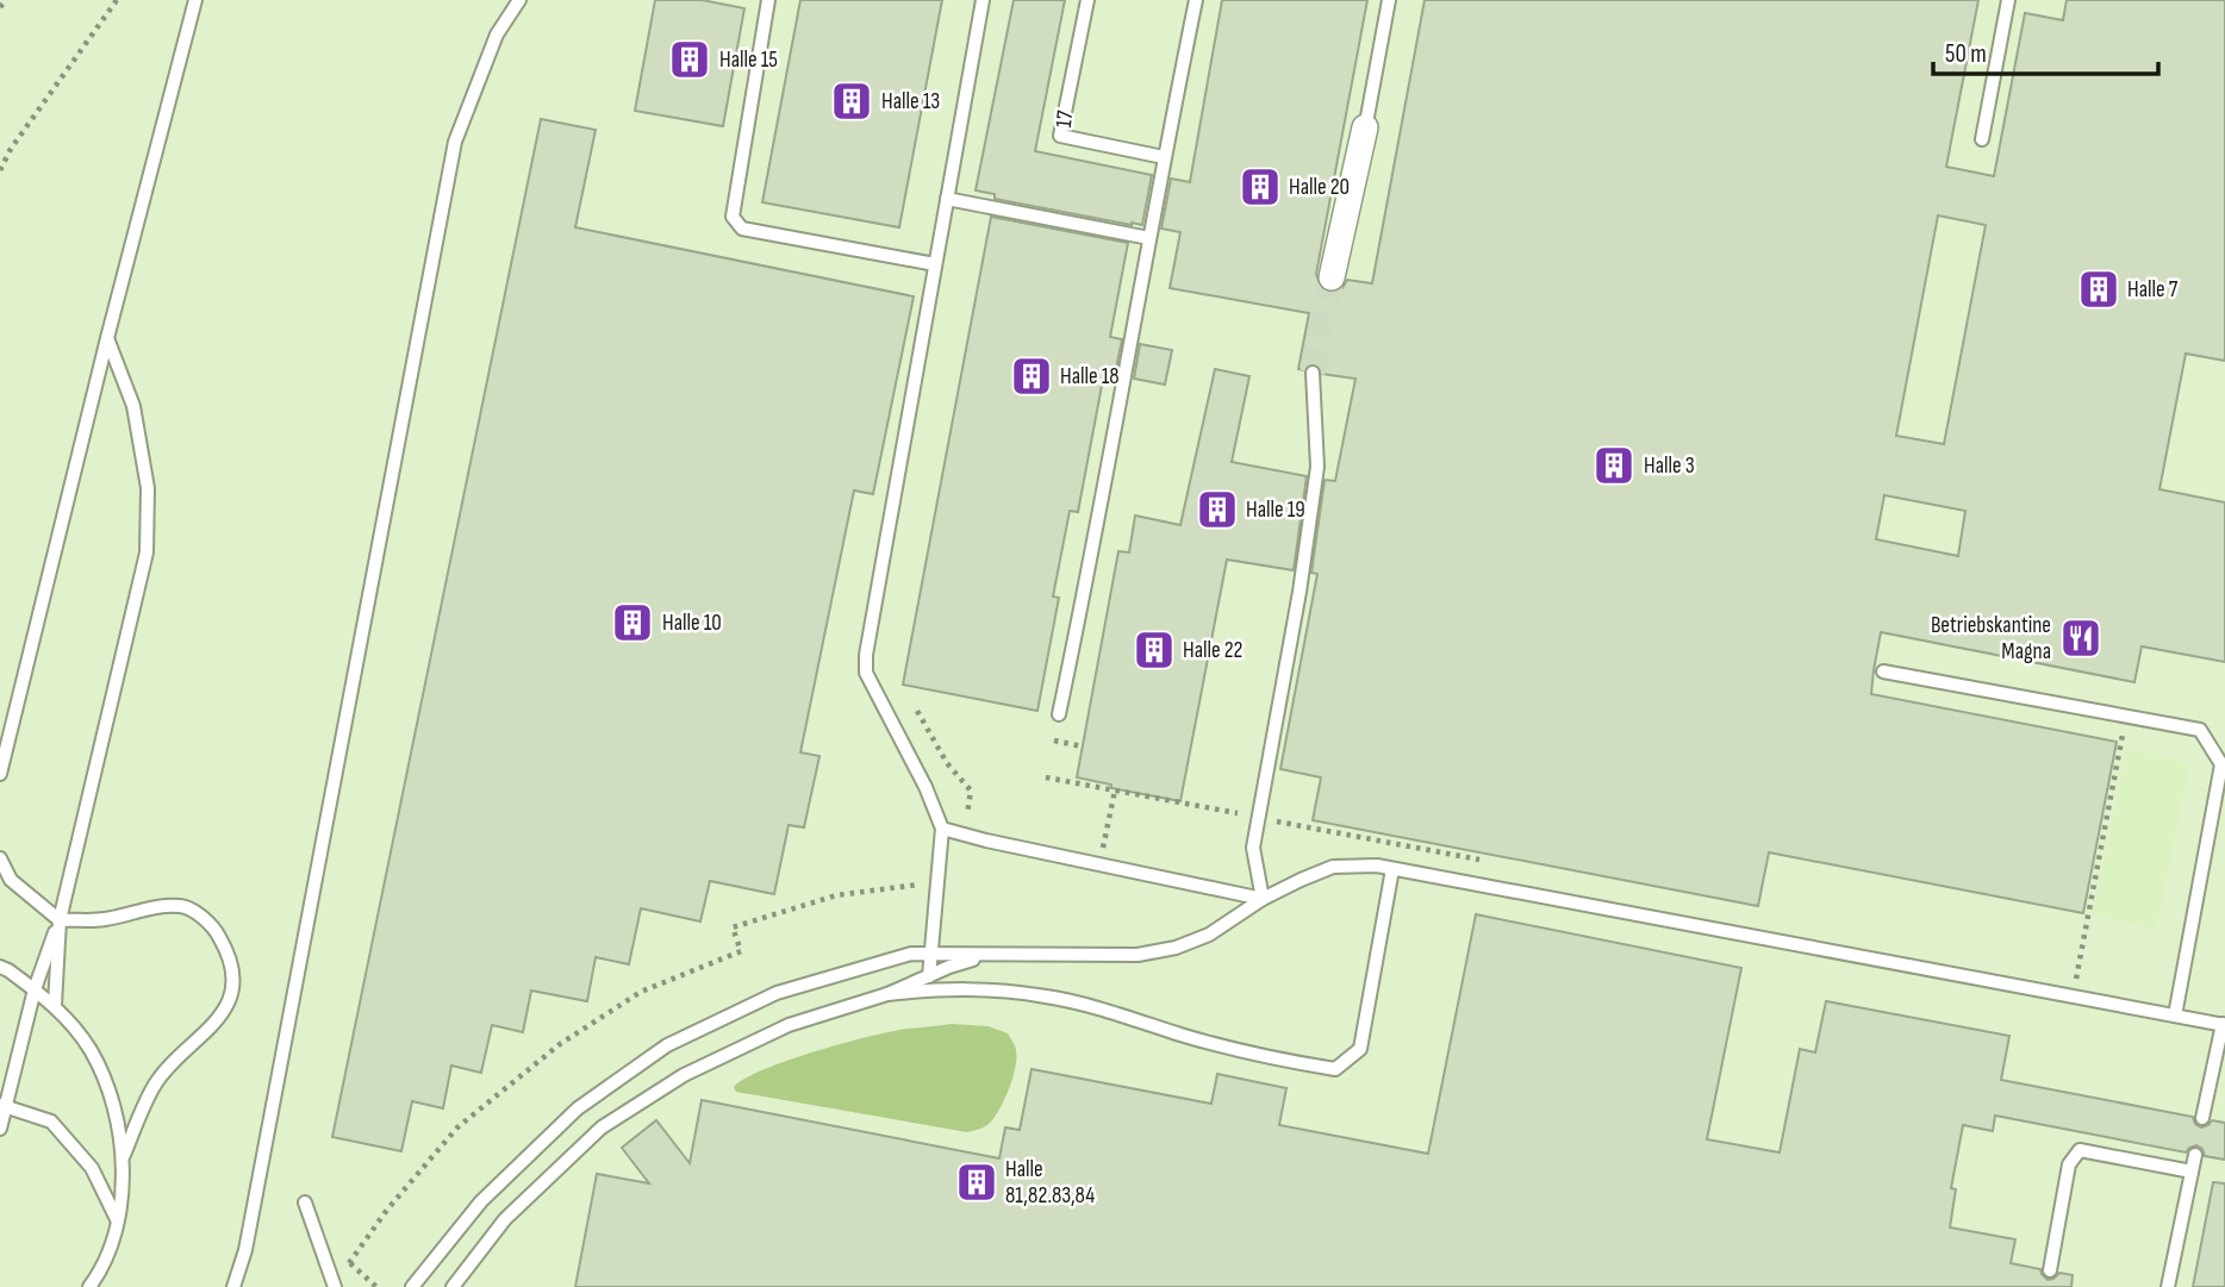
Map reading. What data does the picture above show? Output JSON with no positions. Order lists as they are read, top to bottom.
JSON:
{
  "streets": {
    "lane": ["17"]
  },
  "places": {
    "building": [
      "Halle 15",
      "Halle 13",
      "Halle 20",
      "Halle 7",
      "Halle 18",
      "Halle 3",
      "Halle 19",
      "Halle 10",
      "Halle 22",
      "Halle 81,82.83,84"
    ],
    "restaurant": ["Betriebskantine Magna"]
  },
  "scale_bar": "50 m"
}
